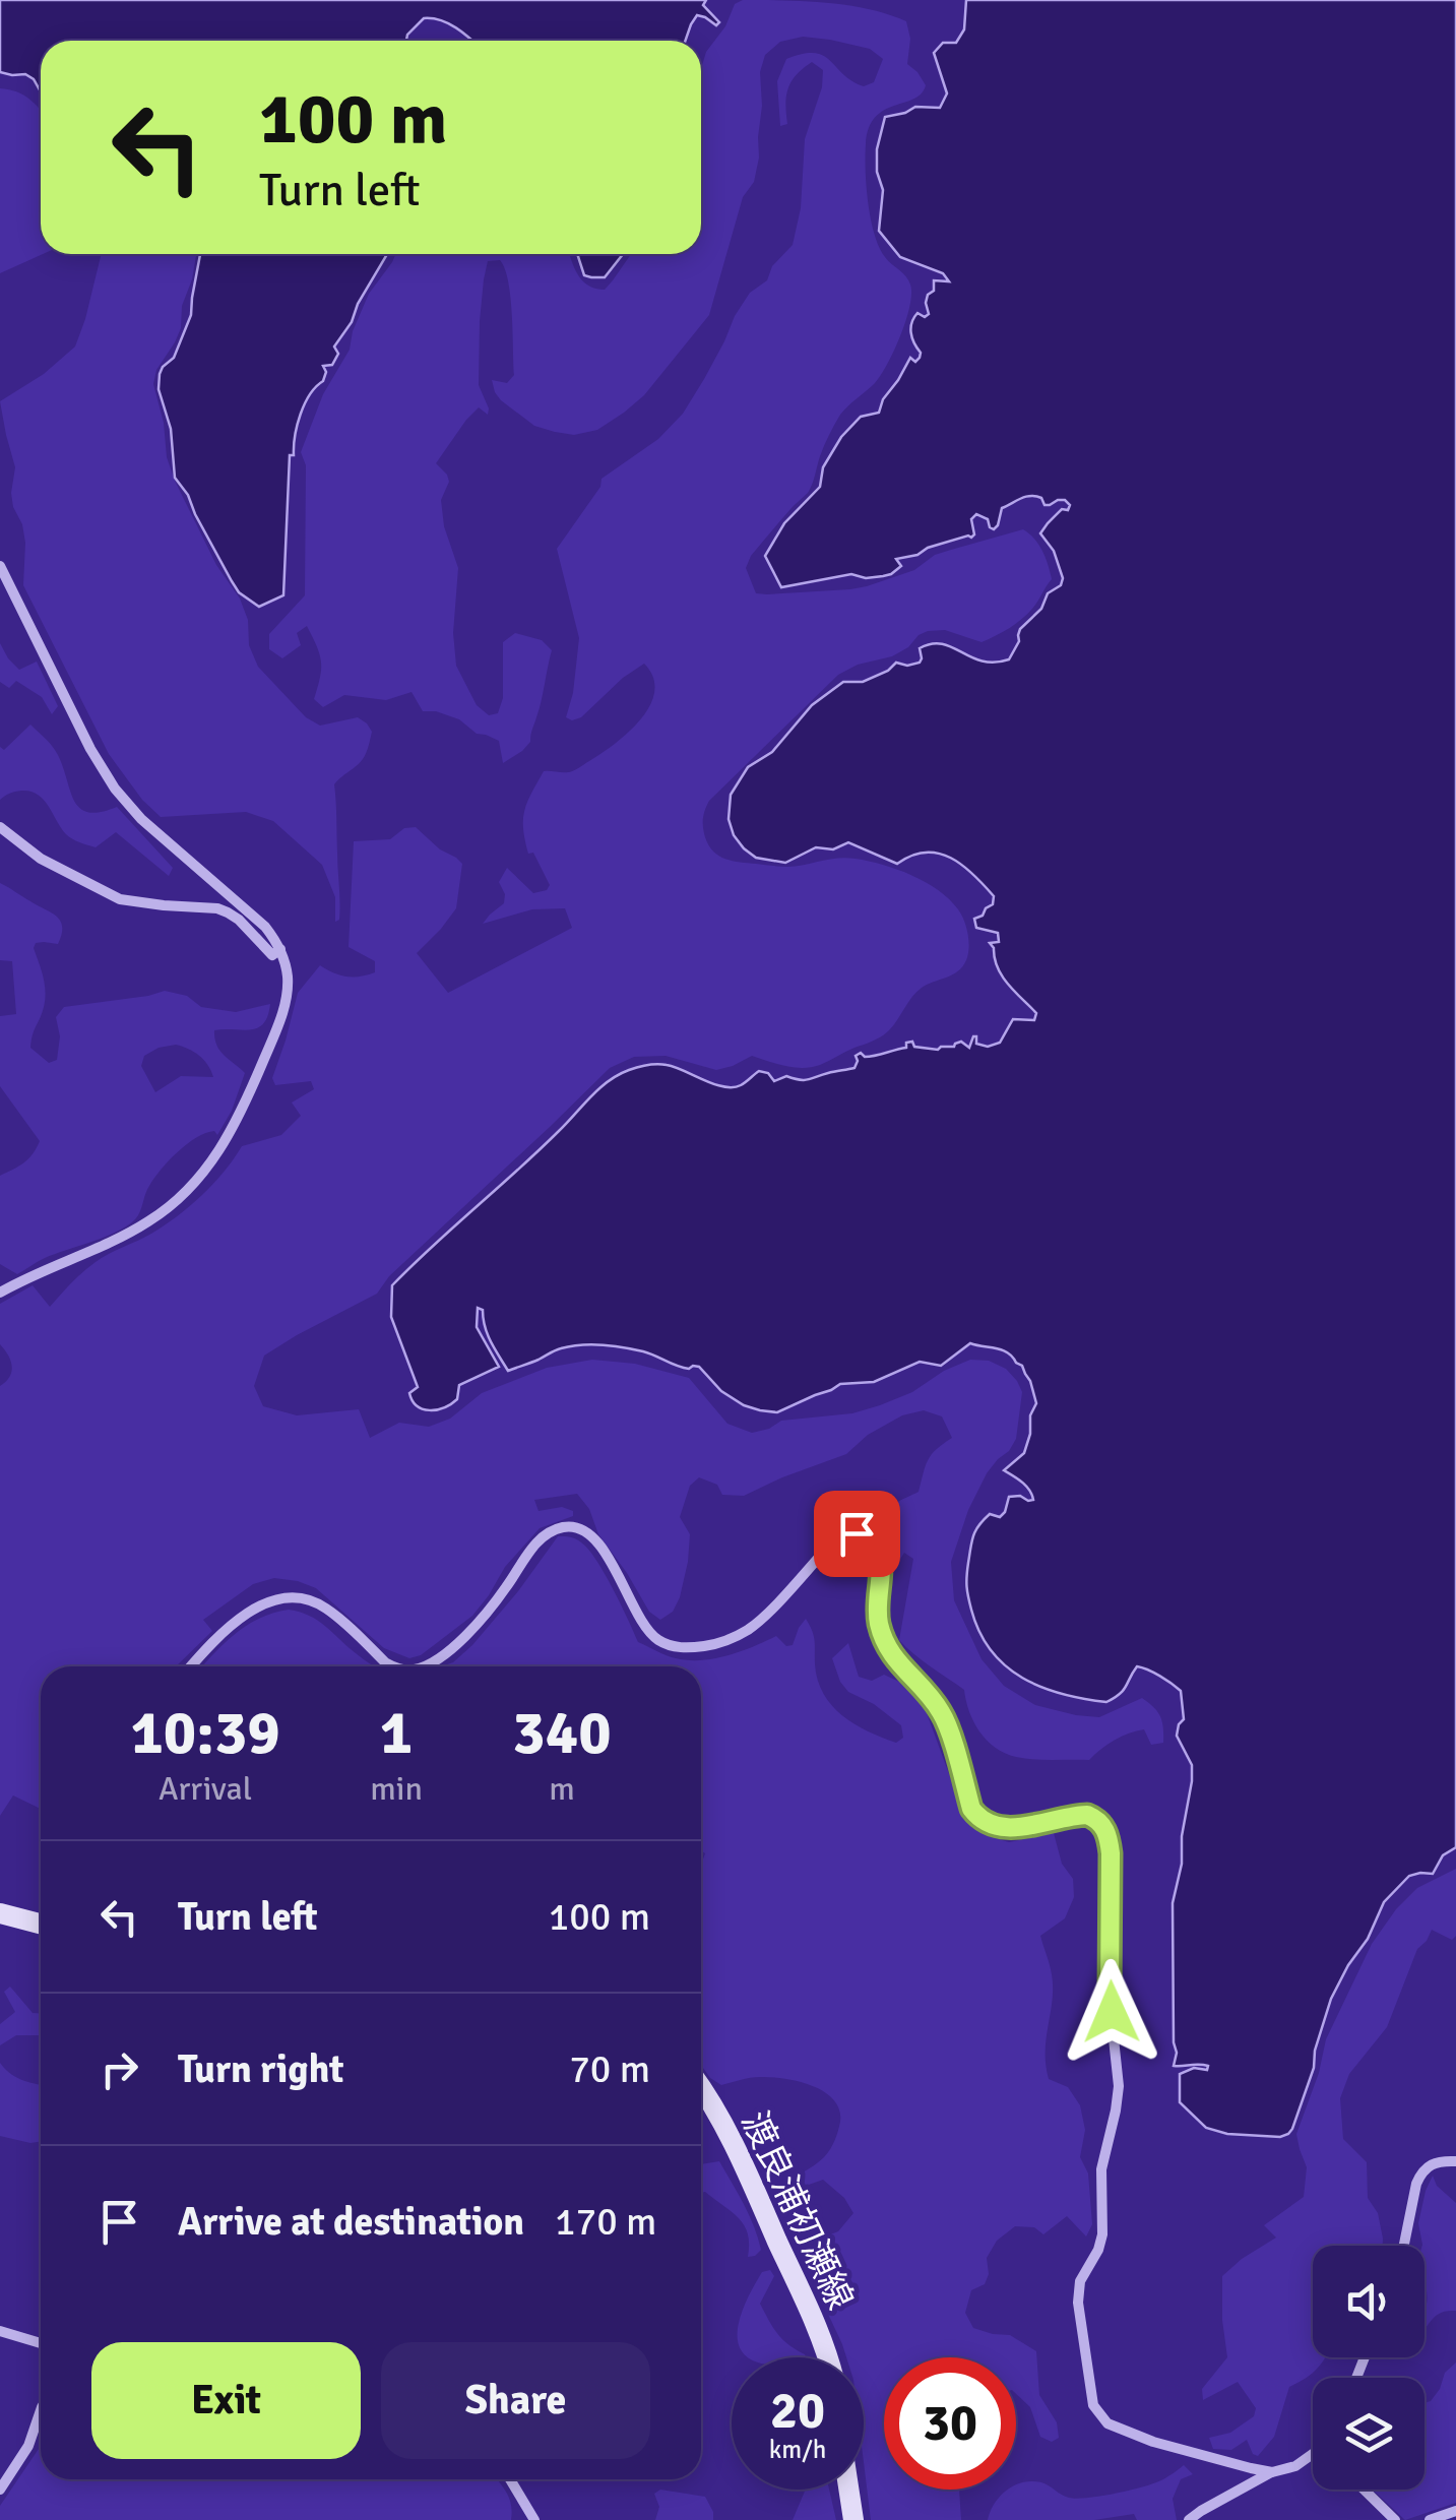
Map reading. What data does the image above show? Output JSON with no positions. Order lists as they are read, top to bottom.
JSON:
{
  "streets": {
    "main road": ["渡良浦初瀬線"]
  },
  "page": {
    "turn": ["100 m", "Turn left"],
    "eta": [
      "10:39",
      "Arrival",
      "1",
      "min",
      "340",
      "m"
    ],
    "list": [
      {
        "name": "Turn left",
        "value": "100 m"
      },
      {
        "name": "Turn right",
        "value": "70 m"
      },
      {
        "name": "Arrive at destination",
        "value": "170 m"
      }
    ],
    "buttons": ["Exit", "Share"],
    "speed": "20 km/h",
    "limit": "30"
  }
}
